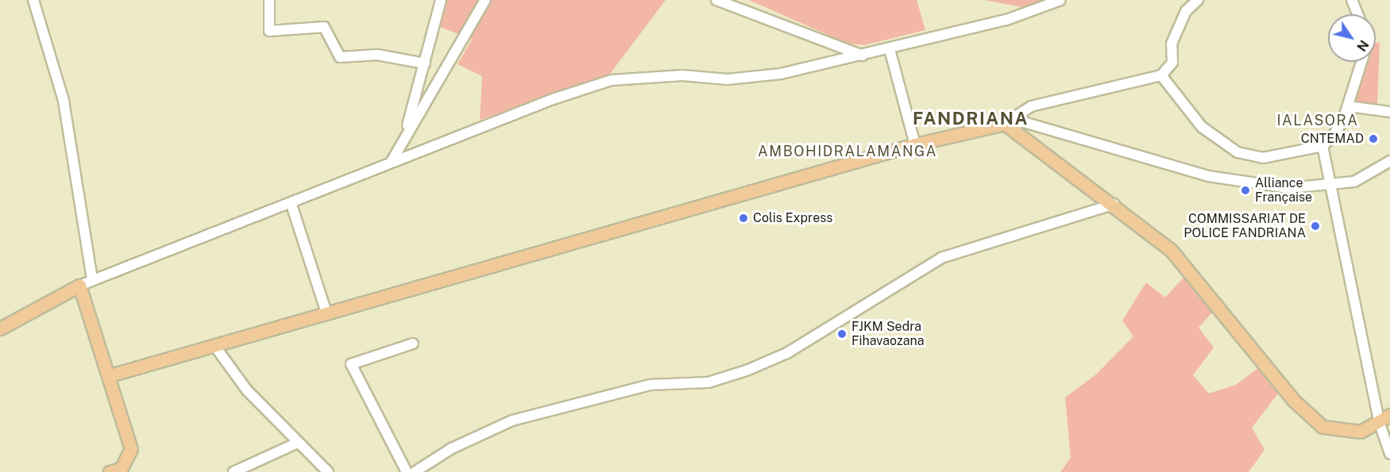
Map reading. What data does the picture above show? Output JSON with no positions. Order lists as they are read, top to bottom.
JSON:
{
  "districts": ["FANDRIANA", "IALASORA", "AMBOHIDRALAMANGA"],
  "places": [
    "CNTEMAD",
    "Alliance Française",
    "Colis Express",
    "COMMISSARIAT DE POLICE FANDRIANA",
    "FJKM Sedra Fihavaozana"
  ],
  "north": "bottom right"
}
